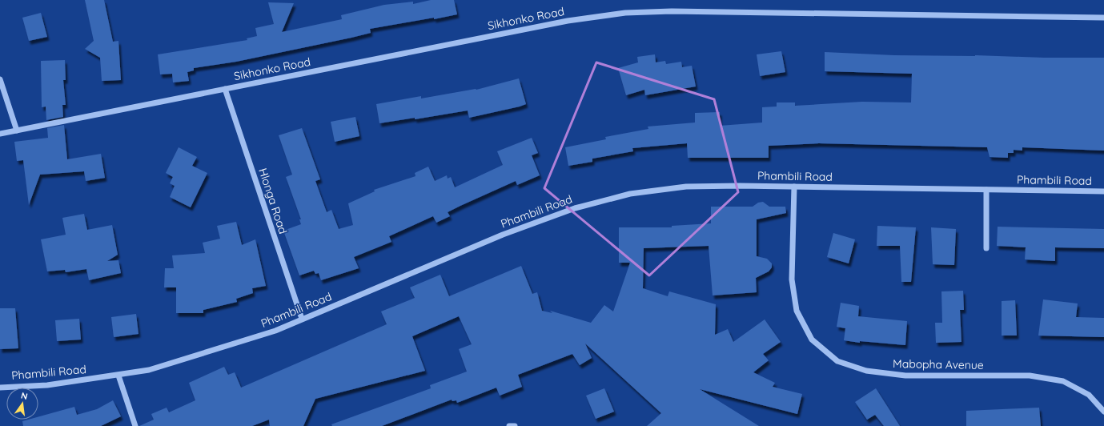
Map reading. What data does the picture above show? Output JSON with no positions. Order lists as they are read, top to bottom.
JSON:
{
  "streets": {
    "street": [
      "Sikhonko Road",
      "Phambili Road",
      "Hlonga Road",
      "Mabopha Avenue"
    ]
  },
  "crossings": [
    ["Sikhonko Road", "Hlonga Road"],
    ["Phambili Road", "Hlonga Road"],
    ["Phambili Road", "Mabopha Avenue"]
  ],
  "north": "top"
}
